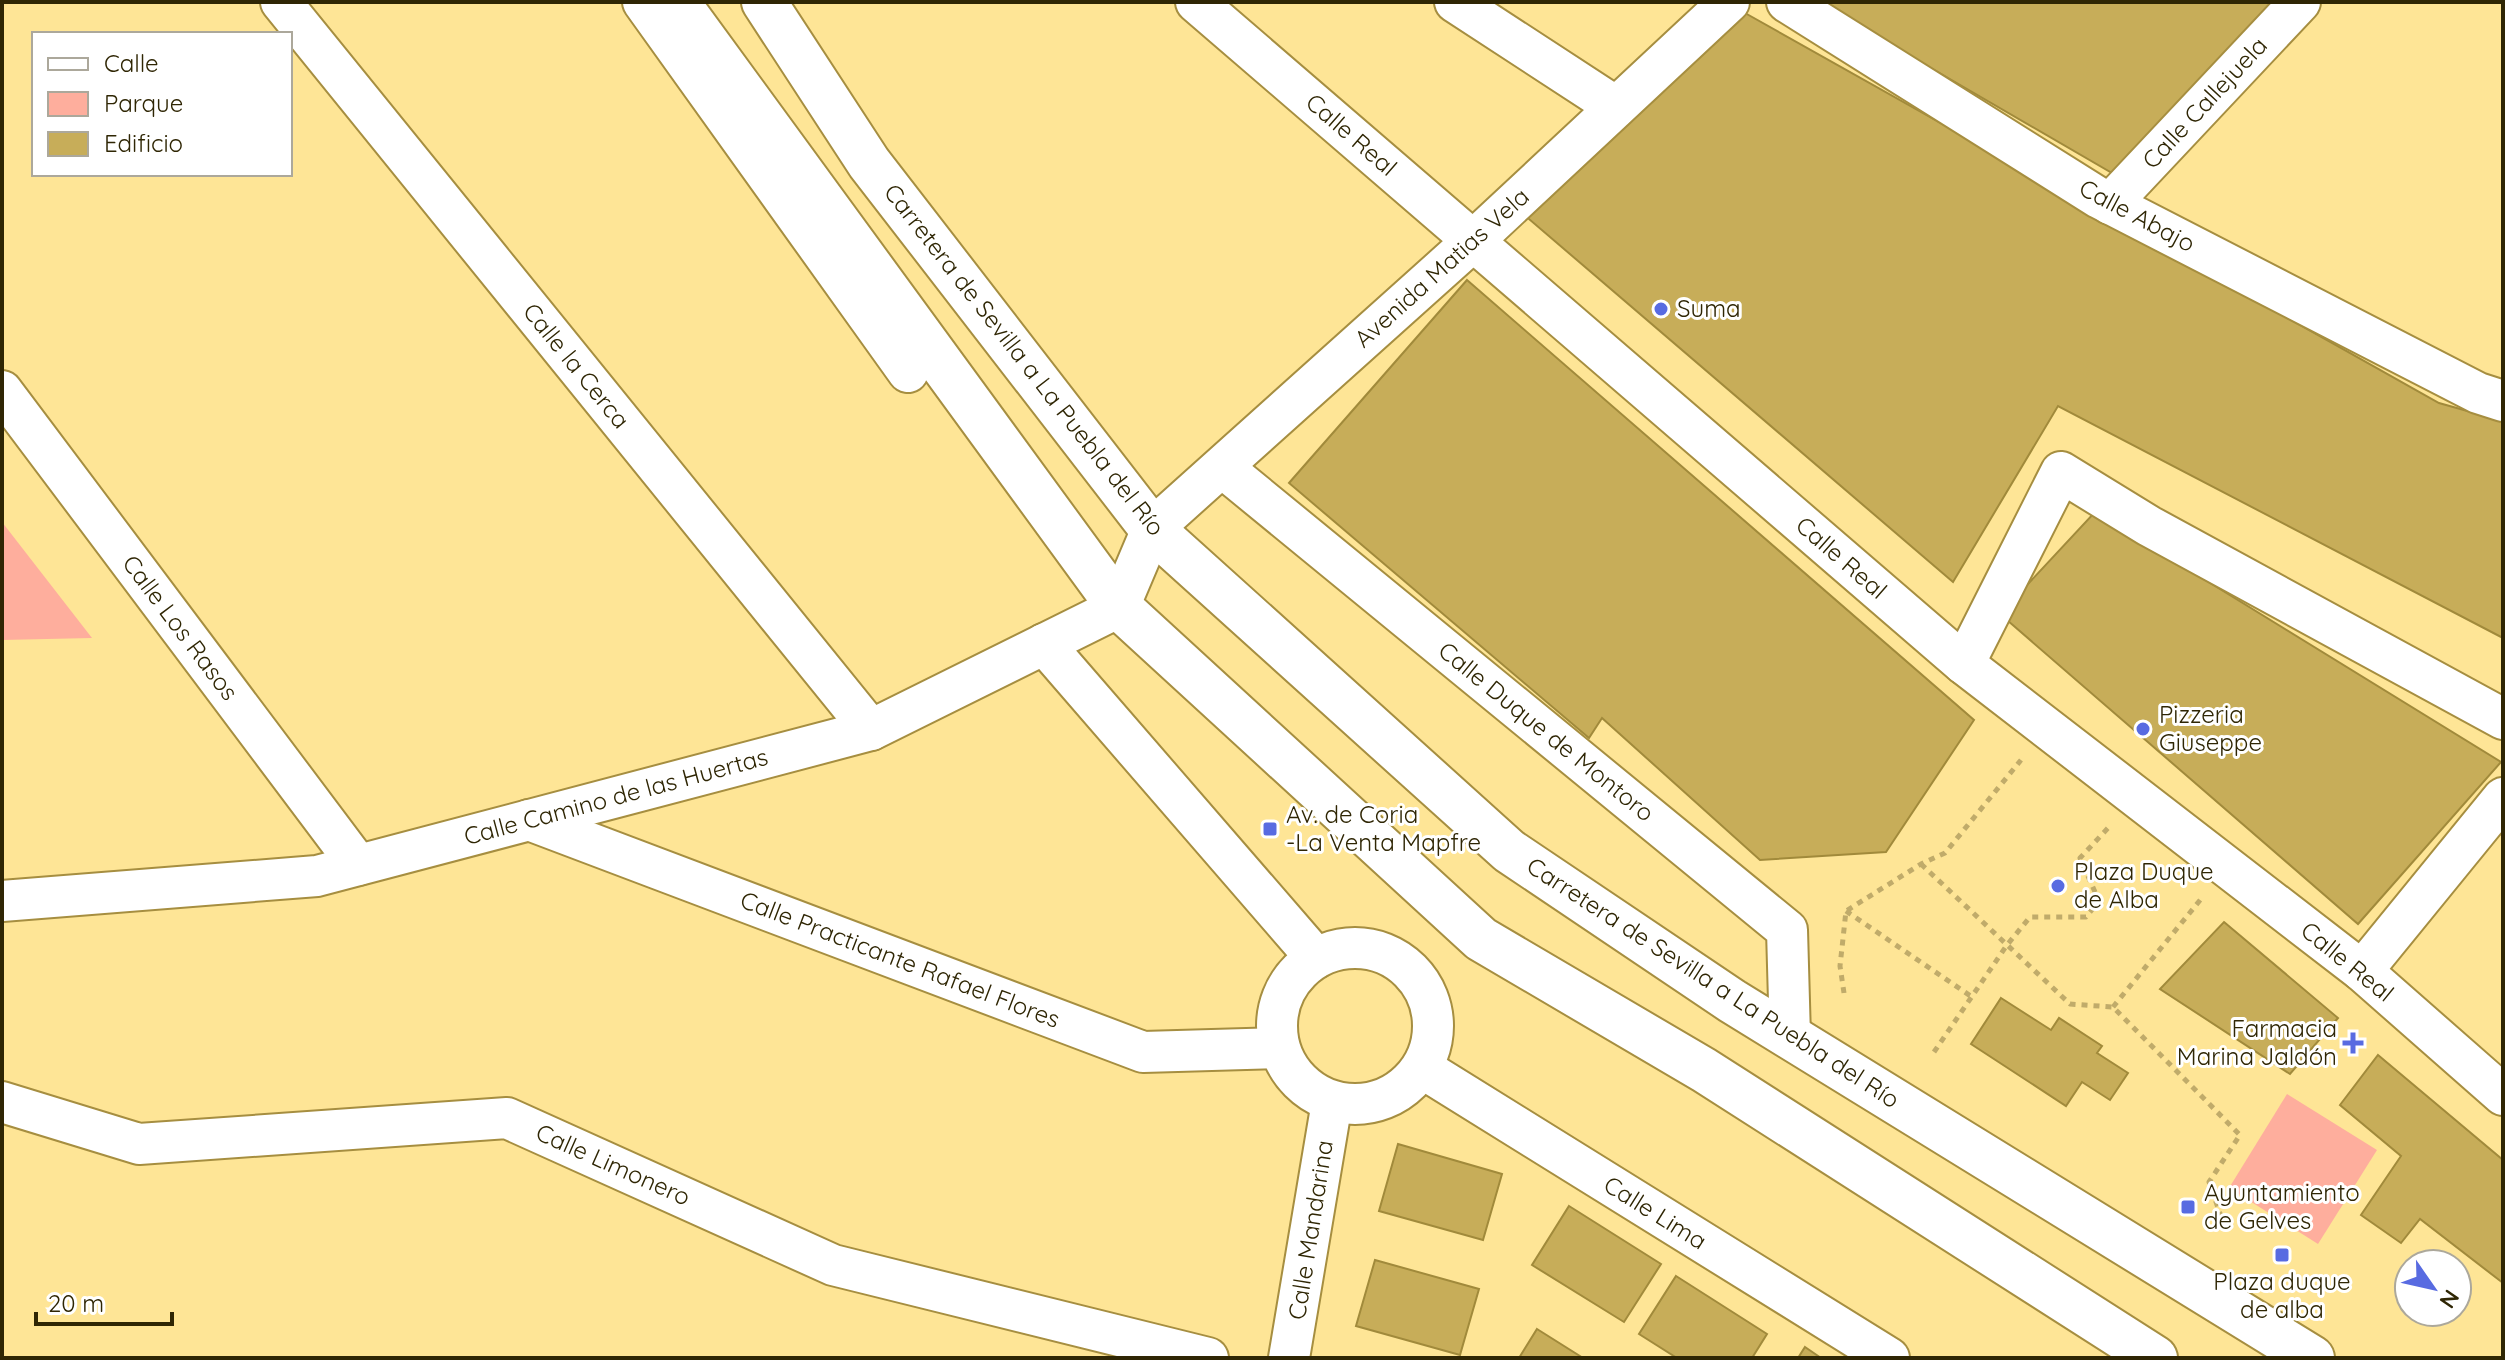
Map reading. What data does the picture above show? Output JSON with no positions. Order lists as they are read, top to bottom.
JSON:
{
  "streets": {
    "main road": ["Carretera de Sevilla a La Puebla del Río"],
    "street": [
      "Calle Callejuela",
      "Calle Real",
      "Calle Abajo",
      "Avenida Matias Vela",
      "Calle la Cerca",
      "Calle Los Rasos",
      "Calle Duque de Montoro",
      "Calle Camino de las Huertas",
      "Calle Practicante Rafael Flores",
      "Calle Limonero",
      "Calle Lima",
      "Calle Mandarina"
    ]
  },
  "crossings": [
    ["Calle Callejuela", "Calle Abajo"],
    ["Calle Real", "Avenida Matias Vela"],
    ["Avenida Matias Vela", "Carretera de Sevilla a La Puebla del Río"],
    ["Avenida Matias Vela", "Calle Duque de Montoro"],
    ["Carretera de Sevilla a La Puebla del Río", "Calle Duque de Montoro"],
    ["Calle la Cerca", "Calle Camino de las Huertas"],
    ["Calle Los Rasos", "Calle Camino de las Huertas"],
    ["Calle Camino de las Huertas", "Calle Practicante Rafael Flores"],
    ["Calle Practicante Rafael Flores", "Calle Lima"],
    ["Calle Practicante Rafael Flores", "Calle Mandarina"],
    ["Calle Lima", "Calle Mandarina"]
  ],
  "places": {
    "other": ["Suma", "Pizzeria Giuseppe", "Plaza Duque de Alba"],
    "transit": ["Av. de Coria -La Venta Mapfre", "Ayuntamiento de Gelves", "Plaza duque de alba"],
    "health": ["Farmacia Marina Jaldón"]
  },
  "legend": ["Calle", "Parque", "Edificio"],
  "scale_bar": "20 m",
  "north": "bottom right"
}
